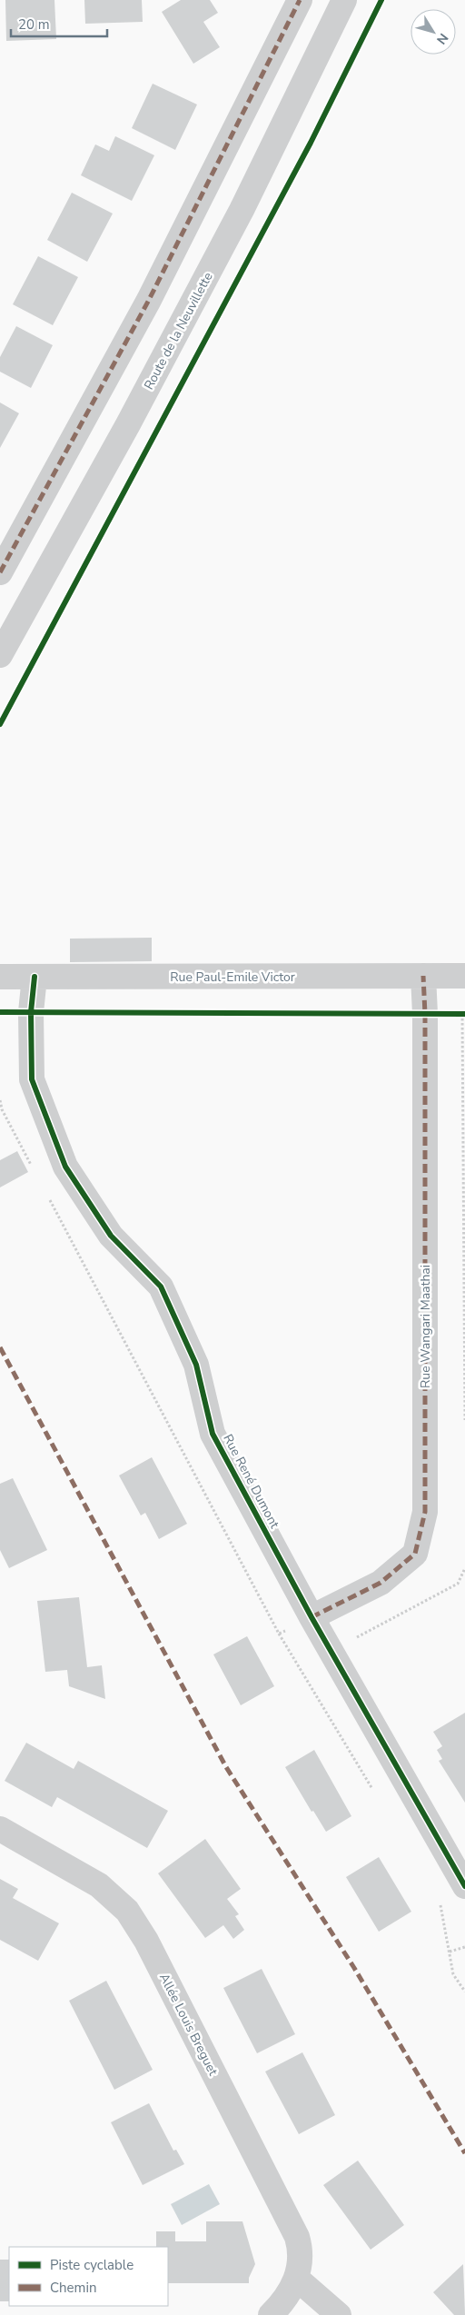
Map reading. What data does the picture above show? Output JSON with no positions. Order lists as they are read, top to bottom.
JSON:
{
  "streets": {
    "street": [
      "Route de la Neuvillette",
      "Rue Paul-Emile Victor",
      "Rue Wangari Maathai",
      "Rue René Dumont",
      "Allée Louis Breguet"
    ]
  },
  "crossings": [
    ["Rue Paul-Emile Victor", "Rue Wangari Maathai"],
    ["Rue Paul-Emile Victor", "Rue René Dumont"],
    ["Rue Wangari Maathai", "Rue René Dumont"]
  ],
  "legend": ["Piste cyclable", "Chemin"],
  "scale_bar": "20 m",
  "north": "bottom right"
}
